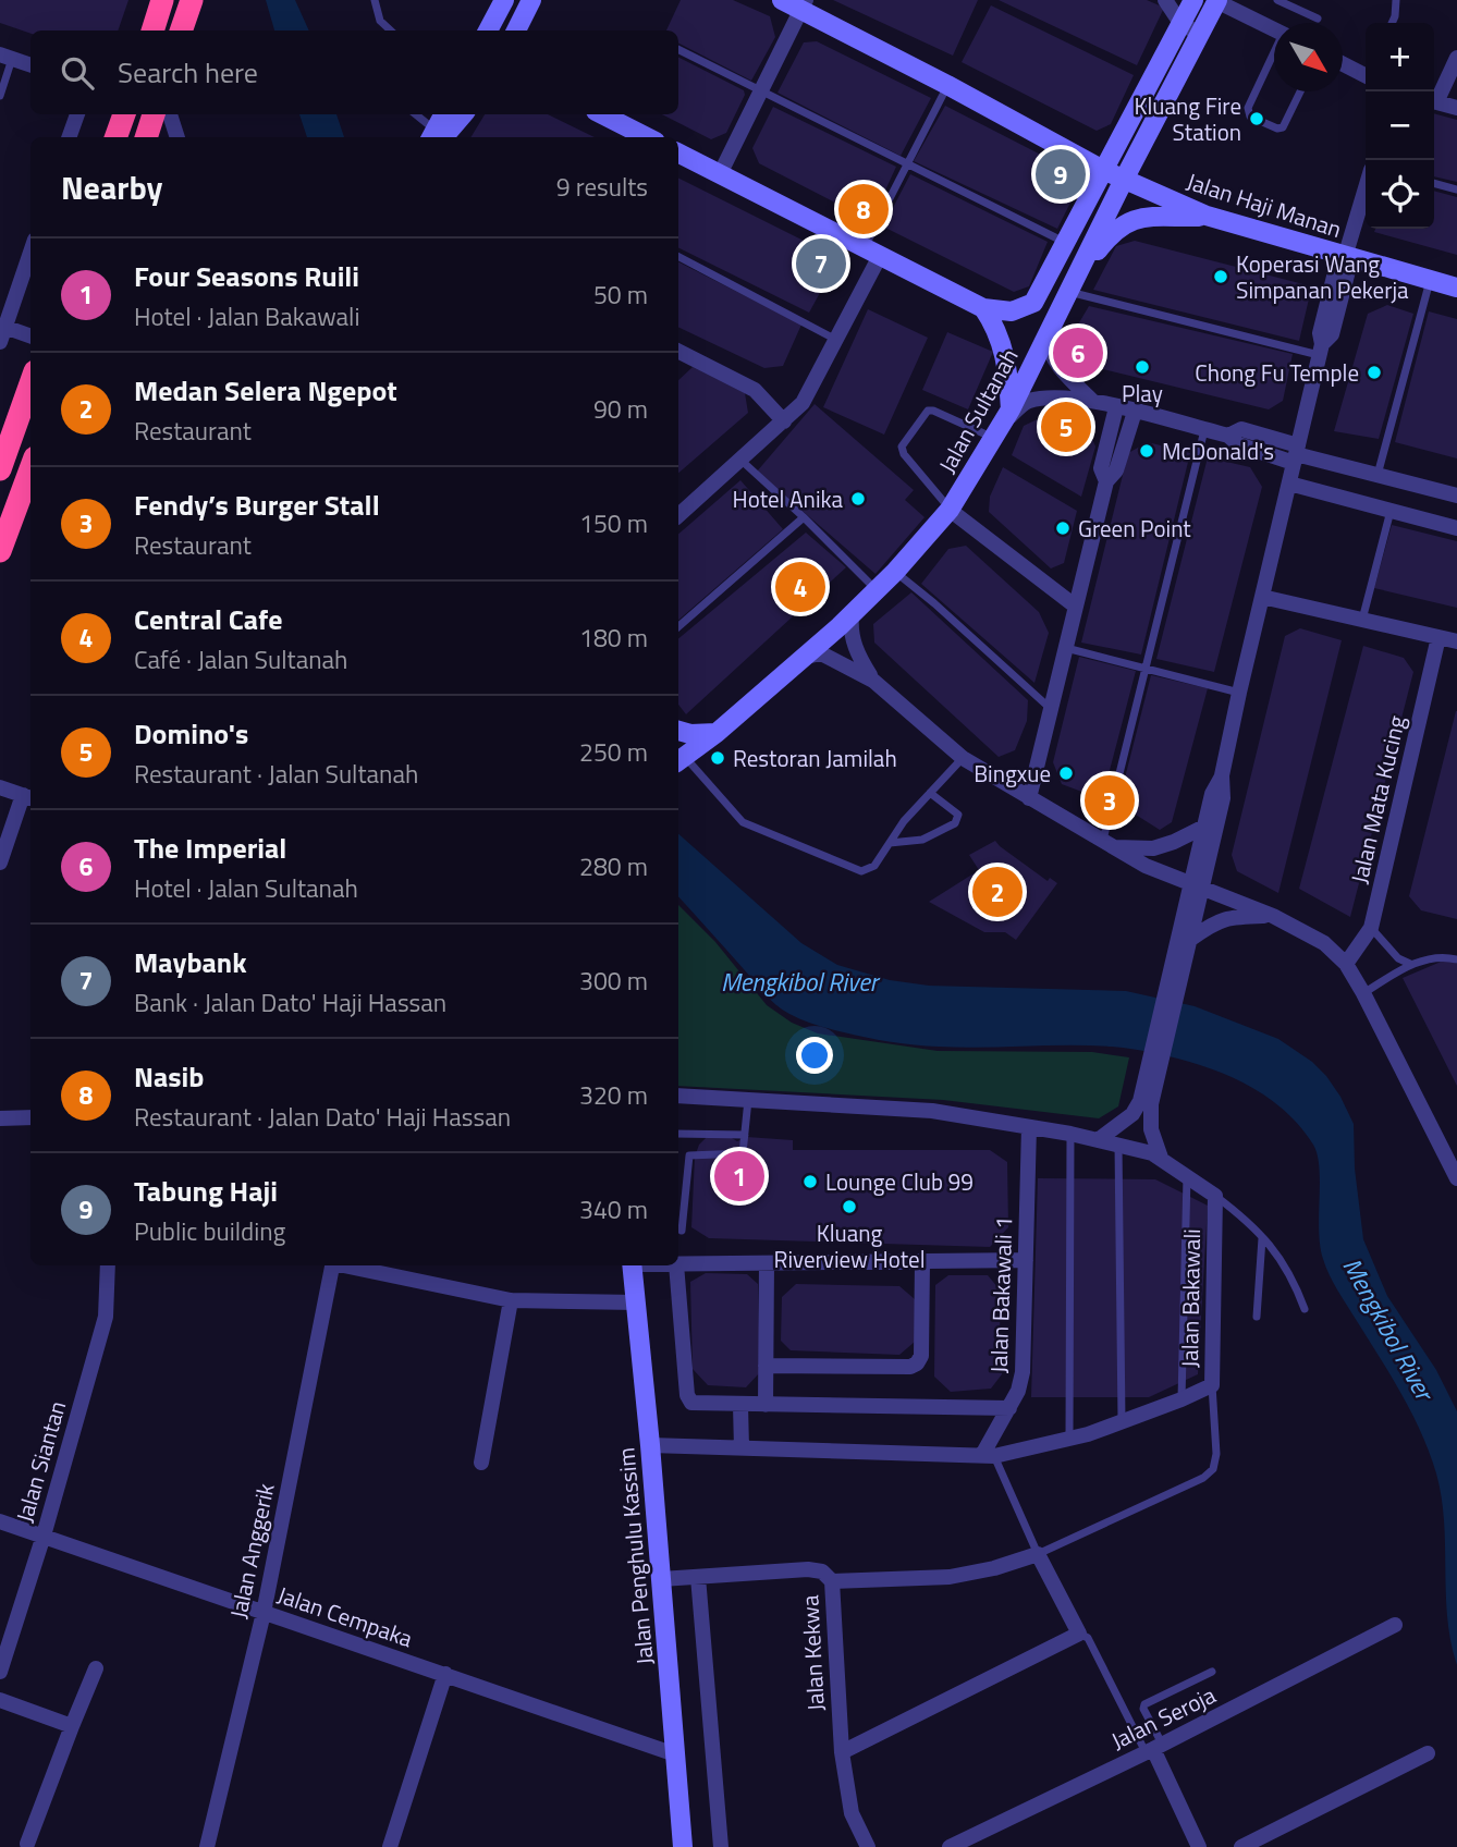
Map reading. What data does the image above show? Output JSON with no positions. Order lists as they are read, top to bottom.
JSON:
{
  "streets": {
    "street": [
      "Jalan Haji Manan",
      "Jalan Sultanah",
      "Jalan Mata Kucing",
      "Jalan Bakawali 1",
      "Jalan Bakawali",
      "Jalan Siantan",
      "Jalan Anggerik",
      "Jalan Penghulu Kassim",
      "Jalan Cempaka",
      "Jalan Kekwa",
      "Jalan Seroja"
    ]
  },
  "crossings": [
    ["Jalan Haji Manan", "Jalan Sultanah"],
    ["Jalan Bakawali 1", "Jalan Bakawali"],
    ["Jalan Bakawali", "Jalan Penghulu Kassim"],
    ["Jalan Siantan", "Jalan Cempaka"],
    ["Jalan Anggerik", "Jalan Cempaka"],
    ["Jalan Penghulu Kassim", "Jalan Cempaka"],
    ["Jalan Penghulu Kassim", "Jalan Kekwa"]
  ],
  "water": ["Mengkibol River"],
  "places": [
    "Kluang Fire Station",
    "Koperasi Wang Simpanan Pekerja",
    "Play",
    "Chong Fu Temple",
    "McDonald's",
    "Hotel Anika",
    "Green Point",
    "Restoran Jamilah",
    "Bingxue",
    "Lounge Club 99",
    "Kluang Riverview Hotel"
  ],
  "north": "bottom right",
  "page": {
    "map_buttons": ["+", "−"],
    "search": "Search here",
    "heading": ["Nearby", "9 results"],
    "pins": [
      "9",
      "8",
      "7",
      "6",
      "5",
      "4",
      "3",
      "2",
      "1"
    ],
    "list": [
      {
        "mark": "1",
        "name": "Four Seasons Ruili",
        "note": "Hotel · Jalan Bakawali",
        "value": "50 m"
      },
      {
        "mark": "2",
        "name": "Medan Selera Ngepot",
        "note": "Restaurant",
        "value": "90 m"
      },
      {
        "mark": "3",
        "name": "Fendy’s Burger Stall",
        "note": "Restaurant",
        "value": "150 m"
      },
      {
        "mark": "4",
        "name": "Central Cafe",
        "note": "Café · Jalan Sultanah",
        "value": "180 m"
      },
      {
        "mark": "5",
        "name": "Domino's",
        "note": "Restaurant · Jalan Sultanah",
        "value": "250 m"
      },
      {
        "mark": "6",
        "name": "The Imperial",
        "note": "Hotel · Jalan Sultanah",
        "value": "280 m"
      },
      {
        "mark": "7",
        "name": "Maybank",
        "note": "Bank · Jalan Dato' Haji Hassan",
        "value": "300 m"
      },
      {
        "mark": "8",
        "name": "Nasib",
        "note": "Restaurant · Jalan Dato' Haji Hassan",
        "value": "320 m"
      },
      {
        "mark": "9",
        "name": "Tabung Haji",
        "note": "Public building",
        "value": "340 m"
      }
    ]
  }
}
